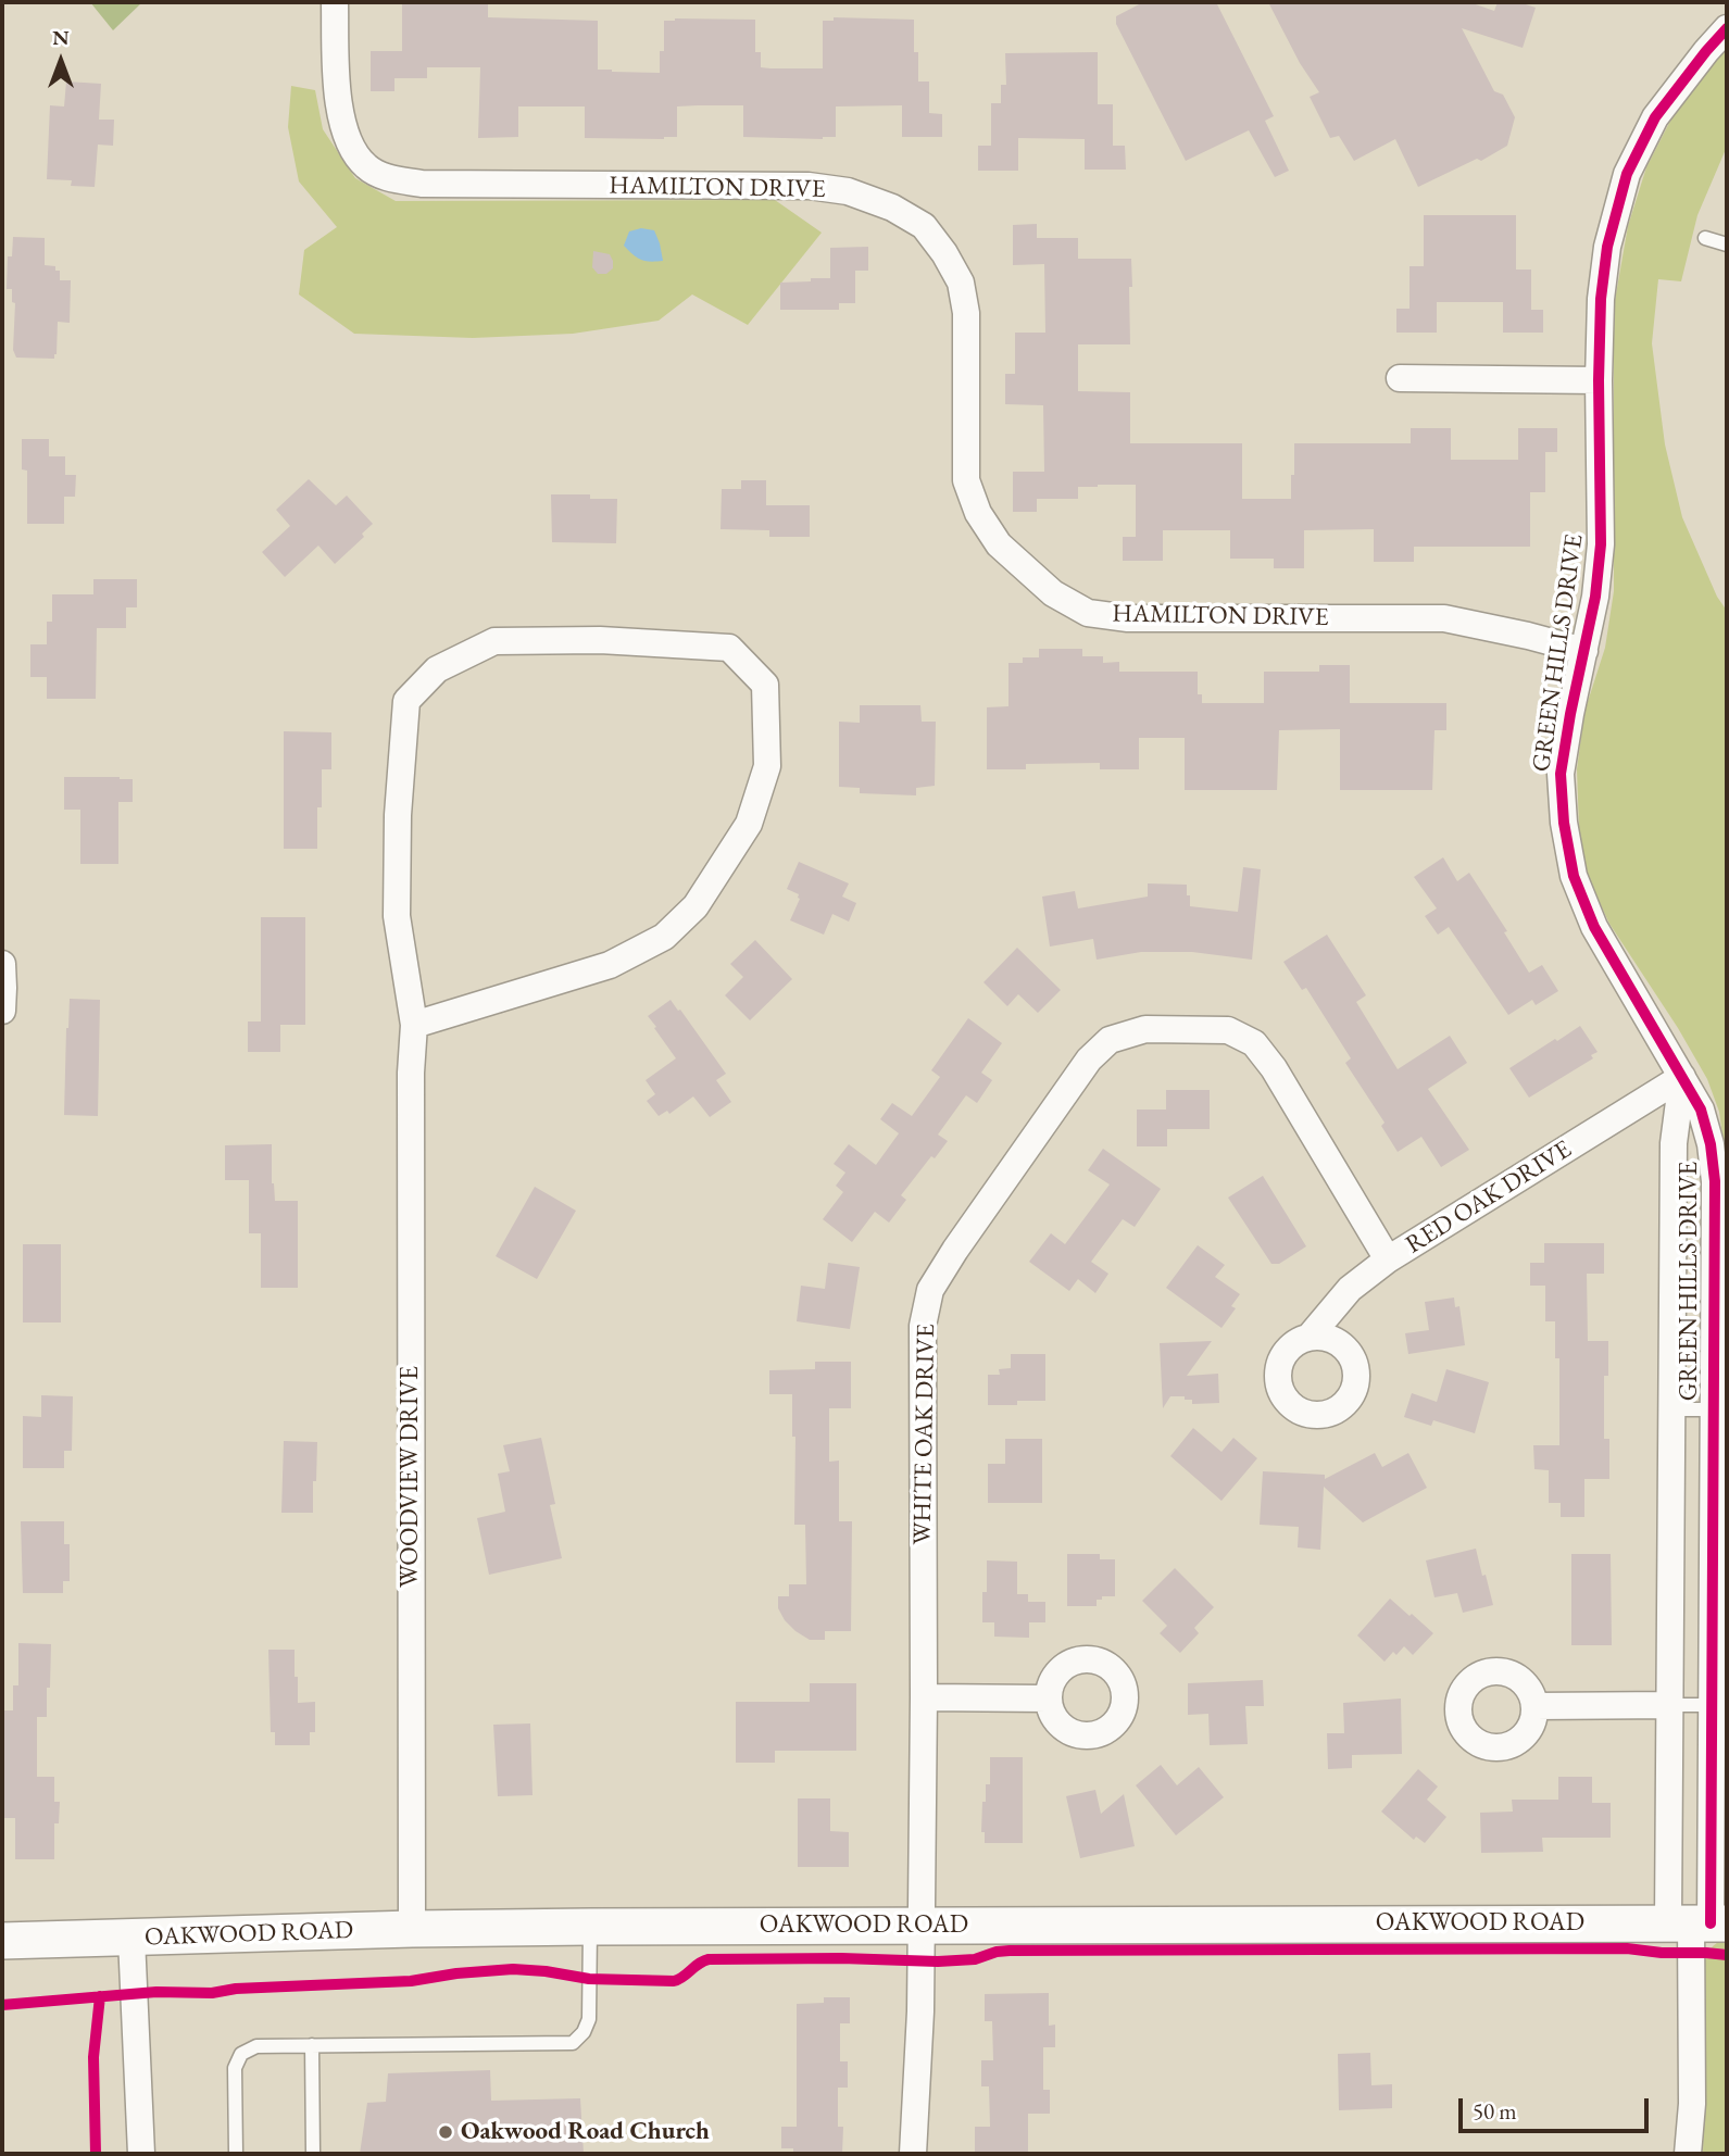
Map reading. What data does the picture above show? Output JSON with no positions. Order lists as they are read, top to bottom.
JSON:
{
  "streets": {
    "street": [
      "HAMILTON DRIVE",
      "GREEN HILLS DRIVE",
      "RED OAK DRIVE",
      "WHITE OAK DRIVE",
      "WOODVIEW DRIVE",
      "OAKWOOD ROAD"
    ]
  },
  "crossings": [
    ["HAMILTON DRIVE", "GREEN HILLS DRIVE"],
    ["GREEN HILLS DRIVE", "RED OAK DRIVE"],
    ["GREEN HILLS DRIVE", "OAKWOOD ROAD"],
    ["RED OAK DRIVE", "WHITE OAK DRIVE"],
    ["WHITE OAK DRIVE", "OAKWOOD ROAD"],
    ["WOODVIEW DRIVE", "OAKWOOD ROAD"]
  ],
  "places": ["Oakwood Road Church"],
  "scale_bar": "50 m",
  "north": "top"
}
